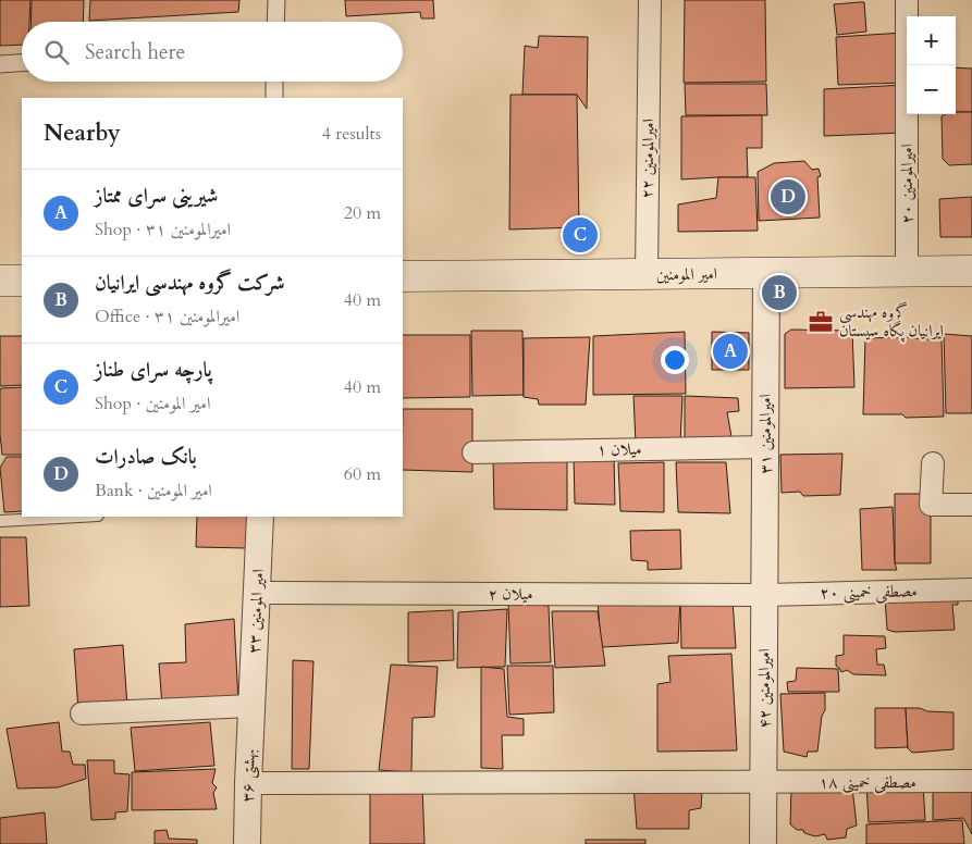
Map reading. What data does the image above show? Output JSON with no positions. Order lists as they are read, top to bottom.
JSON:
{
  "streets": {
    "main road": ["امیر المومنین"],
    "street": [
      "امیرالمومنین ۲۲",
      "امیرالمومنین ۲۰",
      "امیرالمومنین ۳۱",
      "میلان ۱",
      "مصطفی خمینی ۲۰",
      "میلان ۲",
      "امیر المومنین ۳۳",
      "امیرالمومنین ۴۲",
      "بهشتی ۳۶",
      "مصطفی خمینی ۱۸"
    ]
  },
  "crossings": [
    ["امیرالمومنین ۲۲", "امیر المومنین"],
    ["امیرالمومنین ۲۰", "امیر المومنین"],
    ["امیر المومنین", "امیرالمومنین ۳۱"],
    ["امیرالمومنین ۳۱", "میلان ۱"],
    ["امیرالمومنین ۳۱", "مصطفی خمینی ۲۰"],
    ["امیرالمومنین ۳۱", "میلان ۲"],
    ["امیرالمومنین ۳۱", "امیرالمومنین ۴۲"],
    ["مصطفی خمینی ۲۰", "میلان ۲"],
    ["مصطفی خمینی ۲۰", "امیرالمومنین ۴۲"],
    ["میلان ۲", "امیر المومنین ۳۳"],
    ["میلان ۲", "امیرالمومنین ۴۲"],
    ["امیر المومنین ۳۳", "بهشتی ۳۶"],
    ["امیرالمومنین ۴۲", "مصطفی خمینی ۱۸"],
    ["بهشتی ۳۶", "مصطفی خمینی ۱۸"]
  ],
  "places": {
    "office": ["گروه مهندسی ایرانیان پگاه سیستان"]
  },
  "page": {
    "map_buttons": ["+", "−"],
    "search": "Search here",
    "heading": ["Nearby", "4 results"],
    "list": [
      {
        "mark": "A",
        "name": "شیرینی سرای ممتاز",
        "note": "Shop · امیرالمومنین ۳۱",
        "value": "20 m"
      },
      {
        "mark": "B",
        "name": "شرکت گروه مهندسی ایرانیان",
        "note": "Office · امیرالمومنین ۳۱",
        "value": "40 m"
      },
      {
        "mark": "C",
        "name": "پارچه سرای طناز",
        "note": "Shop · امیر المومنین",
        "value": "40 m"
      },
      {
        "mark": "D",
        "name": "بانک صادرات",
        "note": "Bank · امیر المومنین",
        "value": "60 m"
      }
    ],
    "pins": [
      "D",
      "C",
      "B",
      "A"
    ]
  }
}
